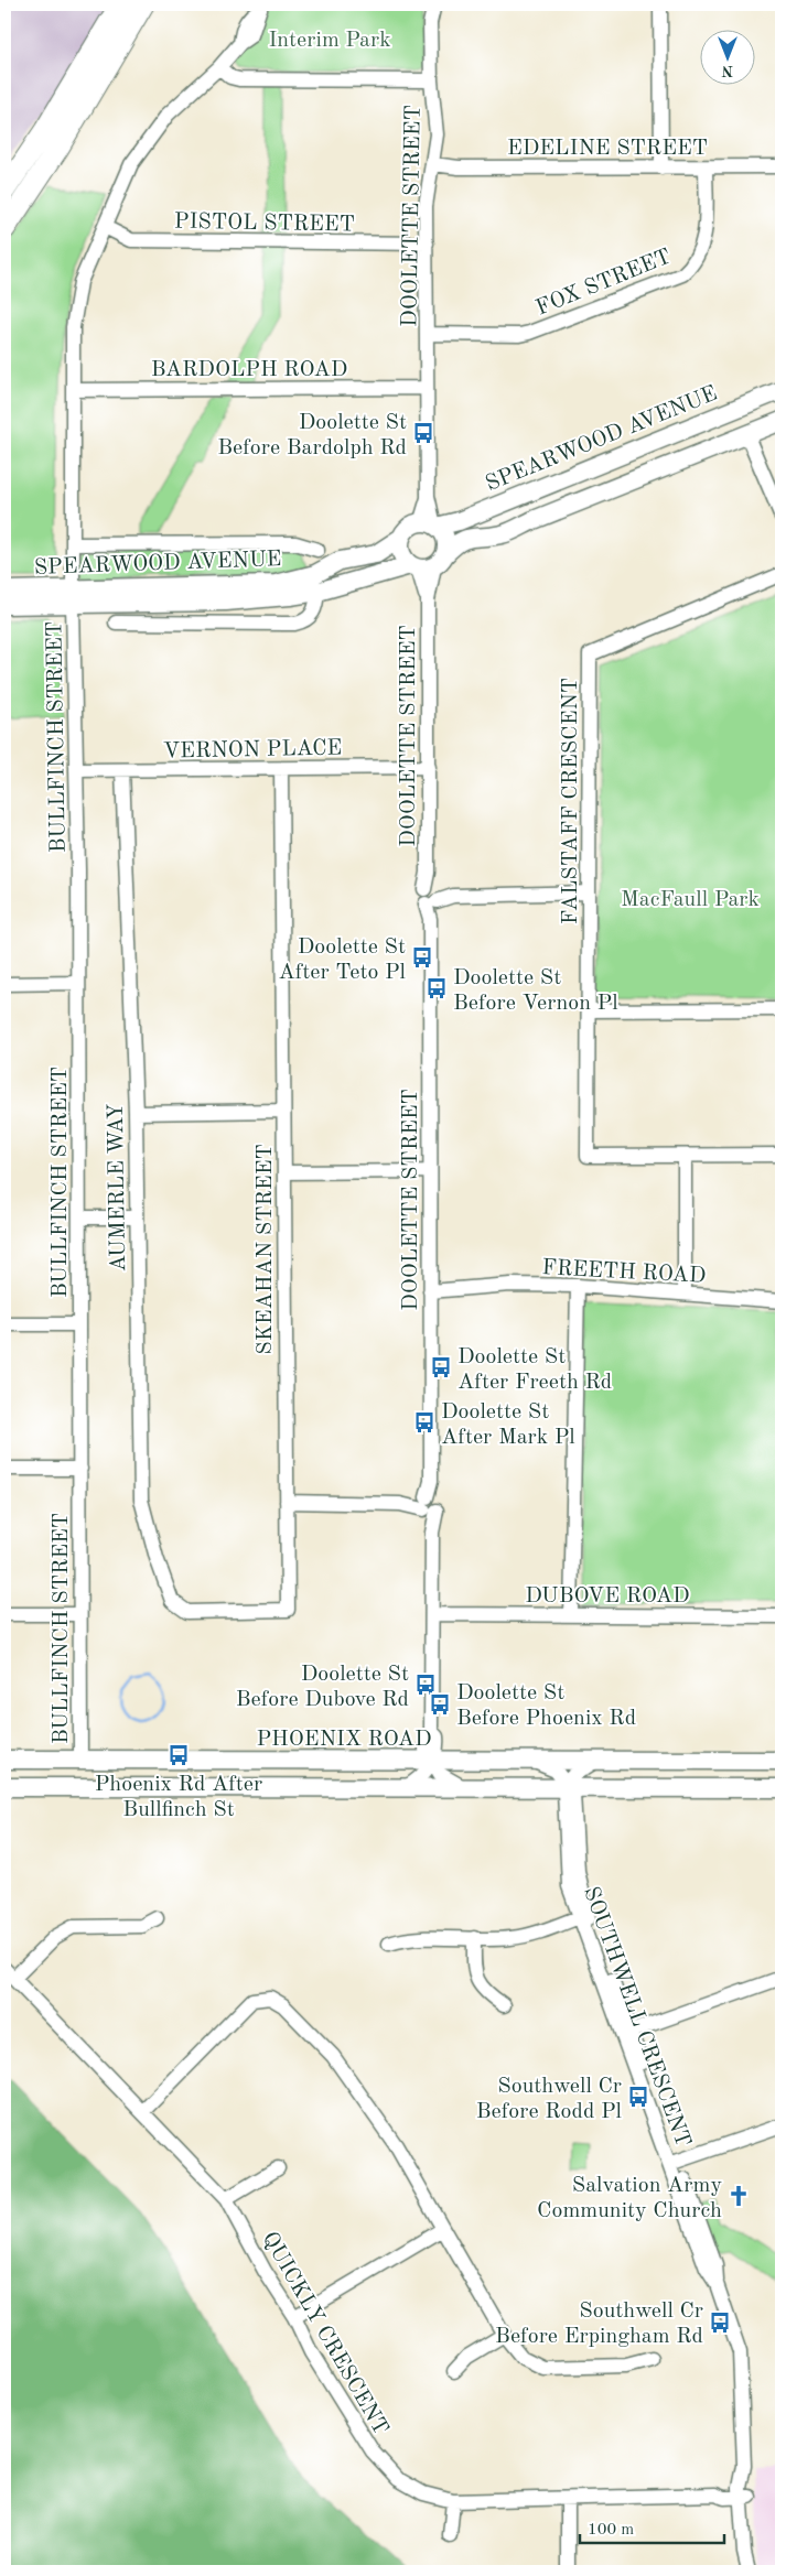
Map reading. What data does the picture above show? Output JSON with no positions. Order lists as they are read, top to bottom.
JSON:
{
  "streets": {
    "main road": ["SPEARWOOD AVENUE", "PHOENIX ROAD"],
    "street": [
      "EDELINE STREET",
      "DOOLETTE STREET",
      "PISTOL STREET",
      "FOX STREET",
      "BARDOLPH ROAD",
      "BULLFINCH STREET",
      "VERNON PLACE",
      "FALSTAFF CRESCENT",
      "AUMERLE WAY",
      "SKEAHAN STREET",
      "FREETH ROAD",
      "DUBOVE ROAD",
      "SOUTHWELL CRESCENT",
      "QUICKLY CRESCENT"
    ]
  },
  "crossings": [
    ["EDELINE STREET", "DOOLETTE STREET"],
    ["EDELINE STREET", "FOX STREET"],
    ["DOOLETTE STREET", "PISTOL STREET"],
    ["DOOLETTE STREET", "FOX STREET"],
    ["DOOLETTE STREET", "BARDOLPH ROAD"],
    ["DOOLETTE STREET", "SPEARWOOD AVENUE"],
    ["DOOLETTE STREET", "VERNON PLACE"],
    ["DOOLETTE STREET", "FREETH ROAD"],
    ["DOOLETTE STREET", "DUBOVE ROAD"],
    ["DOOLETTE STREET", "PHOENIX ROAD"],
    ["PISTOL STREET", "BULLFINCH STREET"],
    ["BARDOLPH ROAD", "BULLFINCH STREET"],
    ["SPEARWOOD AVENUE", "BULLFINCH STREET"],
    ["BULLFINCH STREET", "VERNON PLACE"],
    ["BULLFINCH STREET", "PHOENIX ROAD"],
    ["VERNON PLACE", "AUMERLE WAY"],
    ["VERNON PLACE", "SKEAHAN STREET"],
    ["AUMERLE WAY", "SKEAHAN STREET"],
    ["PHOENIX ROAD", "SOUTHWELL CRESCENT"],
    ["SOUTHWELL CRESCENT", "QUICKLY CRESCENT"]
  ],
  "parks": ["Interim Park", "MacFaull Park"],
  "places": {
    "bus stop": [
      "Doolette St Before Bardolph Rd",
      "Doolette St After Teto Pl",
      "Doolette St Before Vernon Pl",
      "Doolette St After Freeth Rd",
      "Doolette St After Mark Pl",
      "Doolette St Before Dubove Rd",
      "Doolette St Before Phoenix Rd",
      "Phoenix Rd After Bullfinch St",
      "Southwell Cr Before Rodd Pl",
      "Southwell Cr Before Erpingham Rd"
    ],
    "church": ["Salvation Army Community Church"]
  },
  "scale_bar": "100 m",
  "north": "bottom"
}
